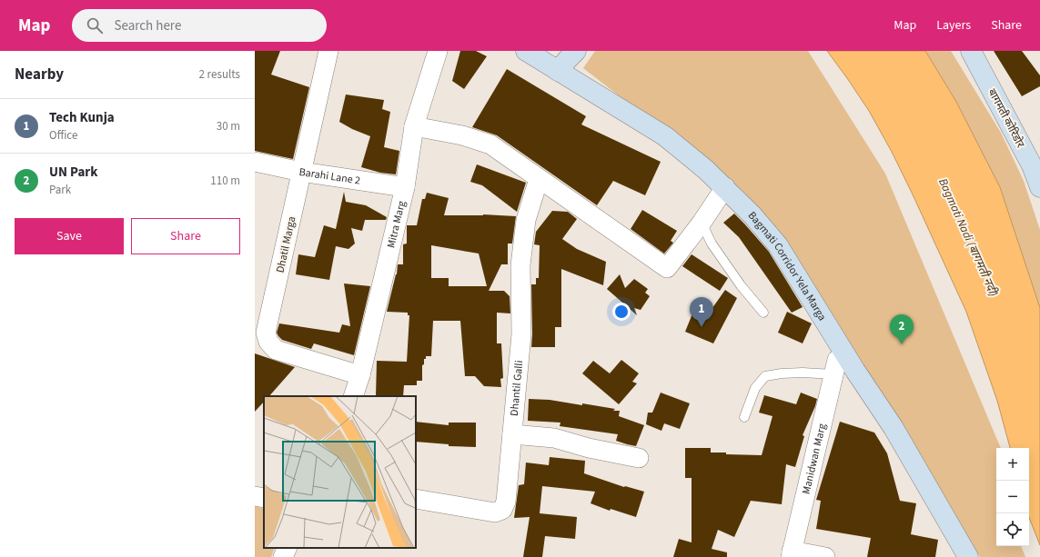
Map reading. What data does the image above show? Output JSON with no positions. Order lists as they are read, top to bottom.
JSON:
{
  "streets": {
    "main road": ["बागमती कोरिडोर", "Bagmati Corridor Yela Marga"],
    "street": [
      "Barahi Lane 2",
      "Mitra Marg",
      "Dhatil Marga",
      "Dhantil Galli",
      "Manidwan Marg"
    ]
  },
  "crossings": [
    ["Barahi Lane 2", "Mitra Marg"],
    ["Barahi Lane 2", "Dhatil Marga"],
    ["Mitra Marg", "Dhatil Marga"]
  ],
  "water": ["Bagmati Nadi (बागमती नदी)"],
  "page": {
    "header": "Map",
    "search": "Search here",
    "nav": ["Map", "Layers", "Share"],
    "heading": ["Nearby", "2 results"],
    "list": [
      {
        "mark": "1",
        "name": "Tech Kunja",
        "note": "Office",
        "value": "30 m"
      },
      {
        "mark": "2",
        "name": "UN Park",
        "note": "Park",
        "value": "110 m"
      }
    ],
    "buttons": ["Save", "Share"],
    "pins": ["1", "2"],
    "map_buttons": ["+", "−"]
  }
}
